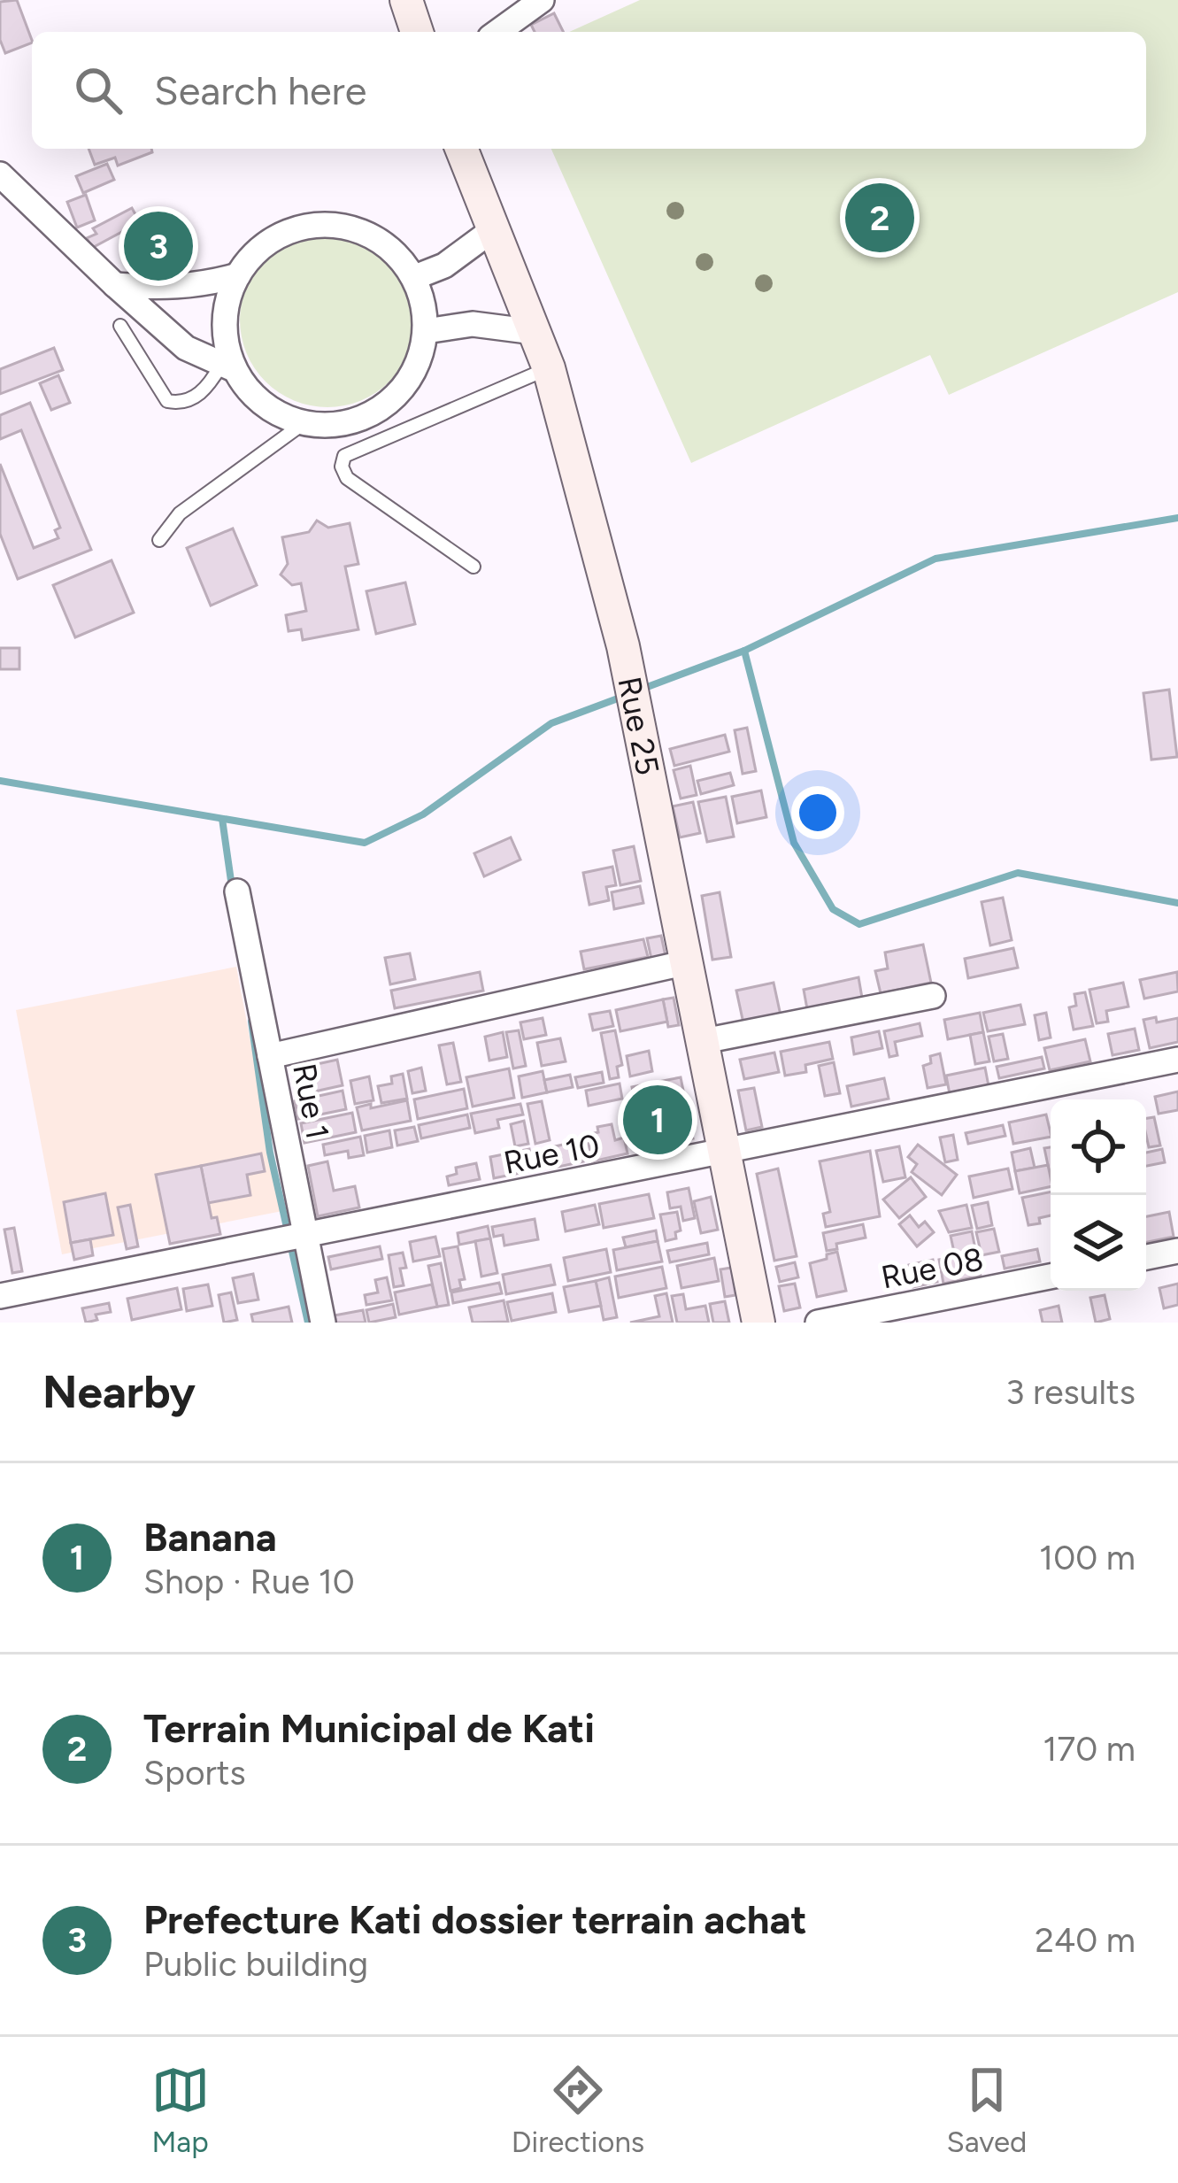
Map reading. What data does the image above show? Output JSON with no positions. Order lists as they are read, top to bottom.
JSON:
{
  "streets": {
    "street": [
      "Rue 25",
      "Rue 1",
      "Rue 10",
      "Rue 08"
    ]
  },
  "crossings": [
    ["Rue 25", "Rue 10"],
    ["Rue 1", "Rue 10"]
  ],
  "page": {
    "search": "Search here",
    "pins": ["2", "3", "1"],
    "heading": ["Nearby", "3 results"],
    "list": [
      {
        "mark": "1",
        "name": "Banana",
        "note": "Shop · Rue 10",
        "value": "100 m"
      },
      {
        "mark": "2",
        "name": "Terrain Municipal de Kati",
        "note": "Sports",
        "value": "170 m"
      },
      {
        "mark": "3",
        "name": "Prefecture Kati dossier terrain achat",
        "note": "Public building",
        "value": "240 m"
      }
    ],
    "nav": ["Map", "Directions", "Saved"]
  }
}
